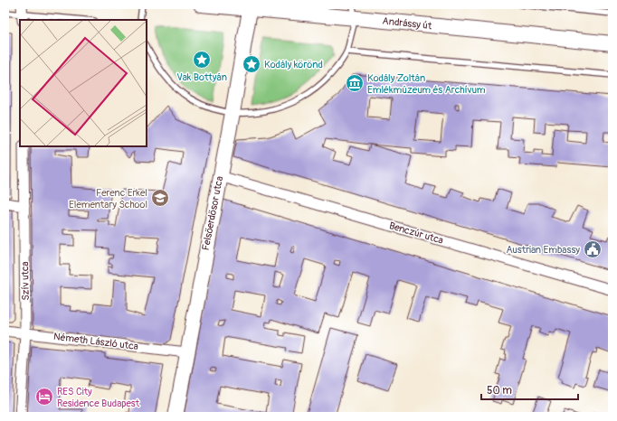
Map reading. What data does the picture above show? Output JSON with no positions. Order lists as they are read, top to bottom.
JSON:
{
  "streets": {
    "street": [
      "Andrássy út",
      "Felsőerdősor utca",
      "Benczúr utca",
      "Szív utca",
      "Németh László utca"
    ]
  },
  "crossings": [
    ["Andrássy út", "Felsőerdősor utca"],
    ["Felsőerdősor utca", "Benczúr utca"],
    ["Felsőerdősor utca", "Németh László utca"],
    ["Szív utca", "Németh László utca"]
  ],
  "places": {
    "place": ["Vak Bottyán", "Kodály körönd"],
    "museum": ["Kodály Zoltán Emlékmúzeum és Archívum"],
    "school or university": ["Ferenc Erkel Elementary School"],
    "public building": ["Austrian Embassy"],
    "hotel": ["RES City Residence Budapest"]
  },
  "scale_bar": "50 m"
}
